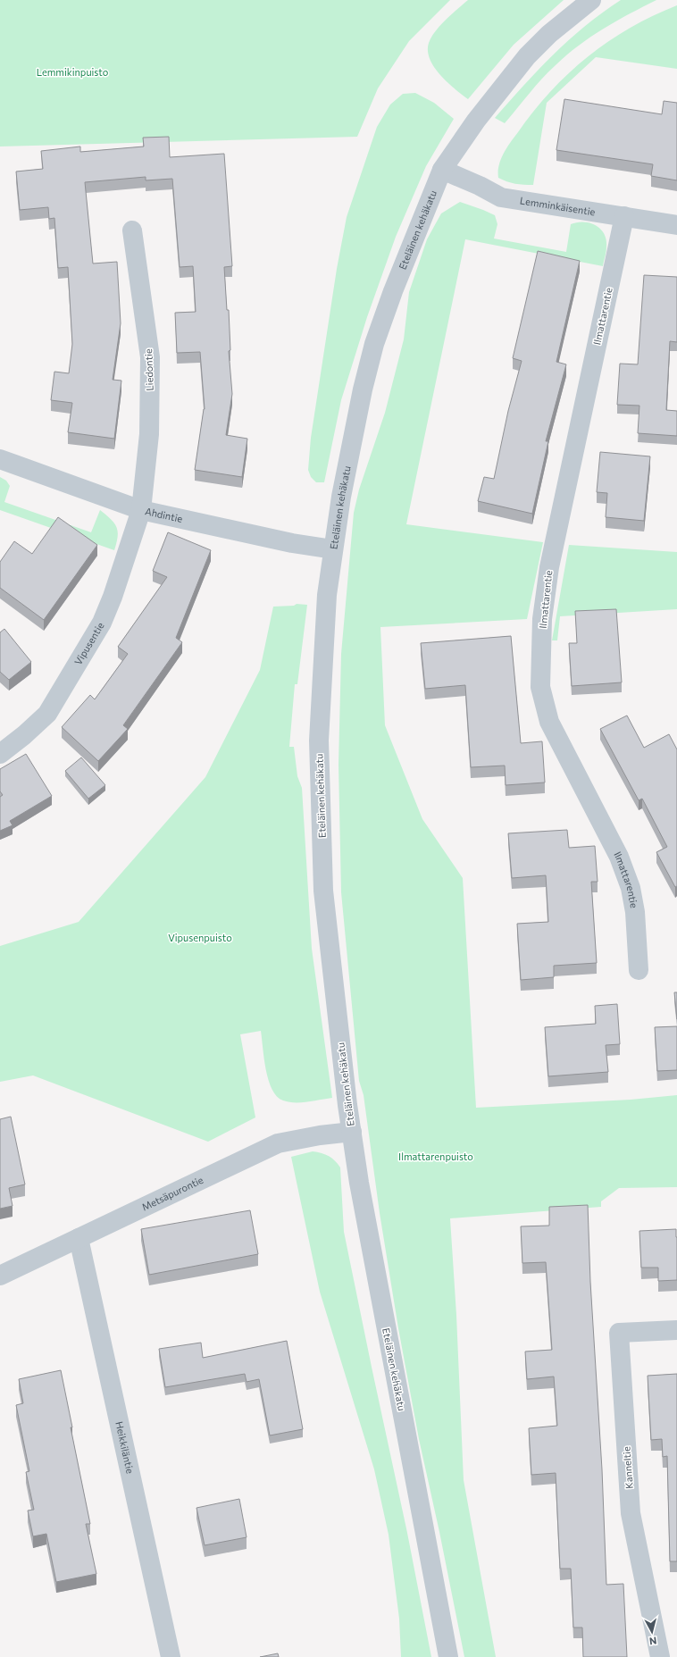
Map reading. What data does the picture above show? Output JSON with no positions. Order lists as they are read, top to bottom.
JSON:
{
  "streets": {
    "street": [
      "Lemminkäisentie",
      "Eteläinen kehäkatu",
      "Ilmattarentie",
      "Liedontie",
      "Ahdintie",
      "Vipusentie",
      "Metsäpurontie",
      "Heikkiläntie",
      "Kanneltie"
    ]
  },
  "crossings": [
    ["Lemminkäisentie", "Eteläinen kehäkatu"],
    ["Lemminkäisentie", "Ilmattarentie"],
    ["Eteläinen kehäkatu", "Ahdintie"],
    ["Eteläinen kehäkatu", "Metsäpurontie"],
    ["Liedontie", "Ahdintie"],
    ["Liedontie", "Vipusentie"],
    ["Ahdintie", "Vipusentie"],
    ["Metsäpurontie", "Heikkiläntie"]
  ],
  "parks": ["Lemmikinpuisto", "Vipusenpuisto", "Ilmattarenpuisto"],
  "north": "bottom"
}
